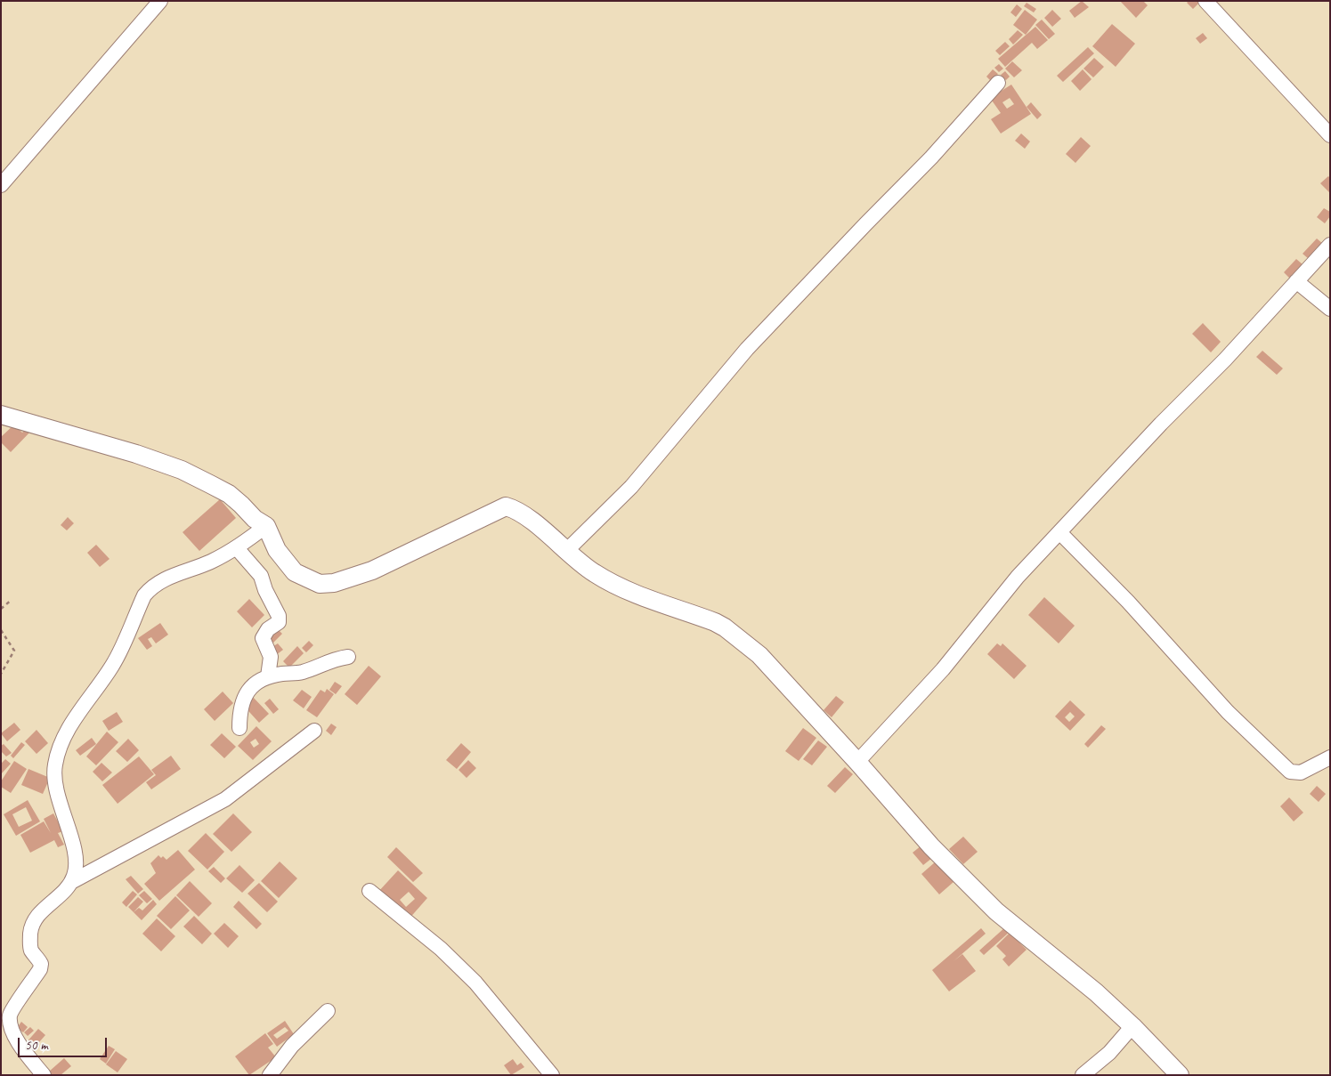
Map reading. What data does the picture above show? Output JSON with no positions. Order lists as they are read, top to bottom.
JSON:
{
  "scale_bar": "50 m"
}
